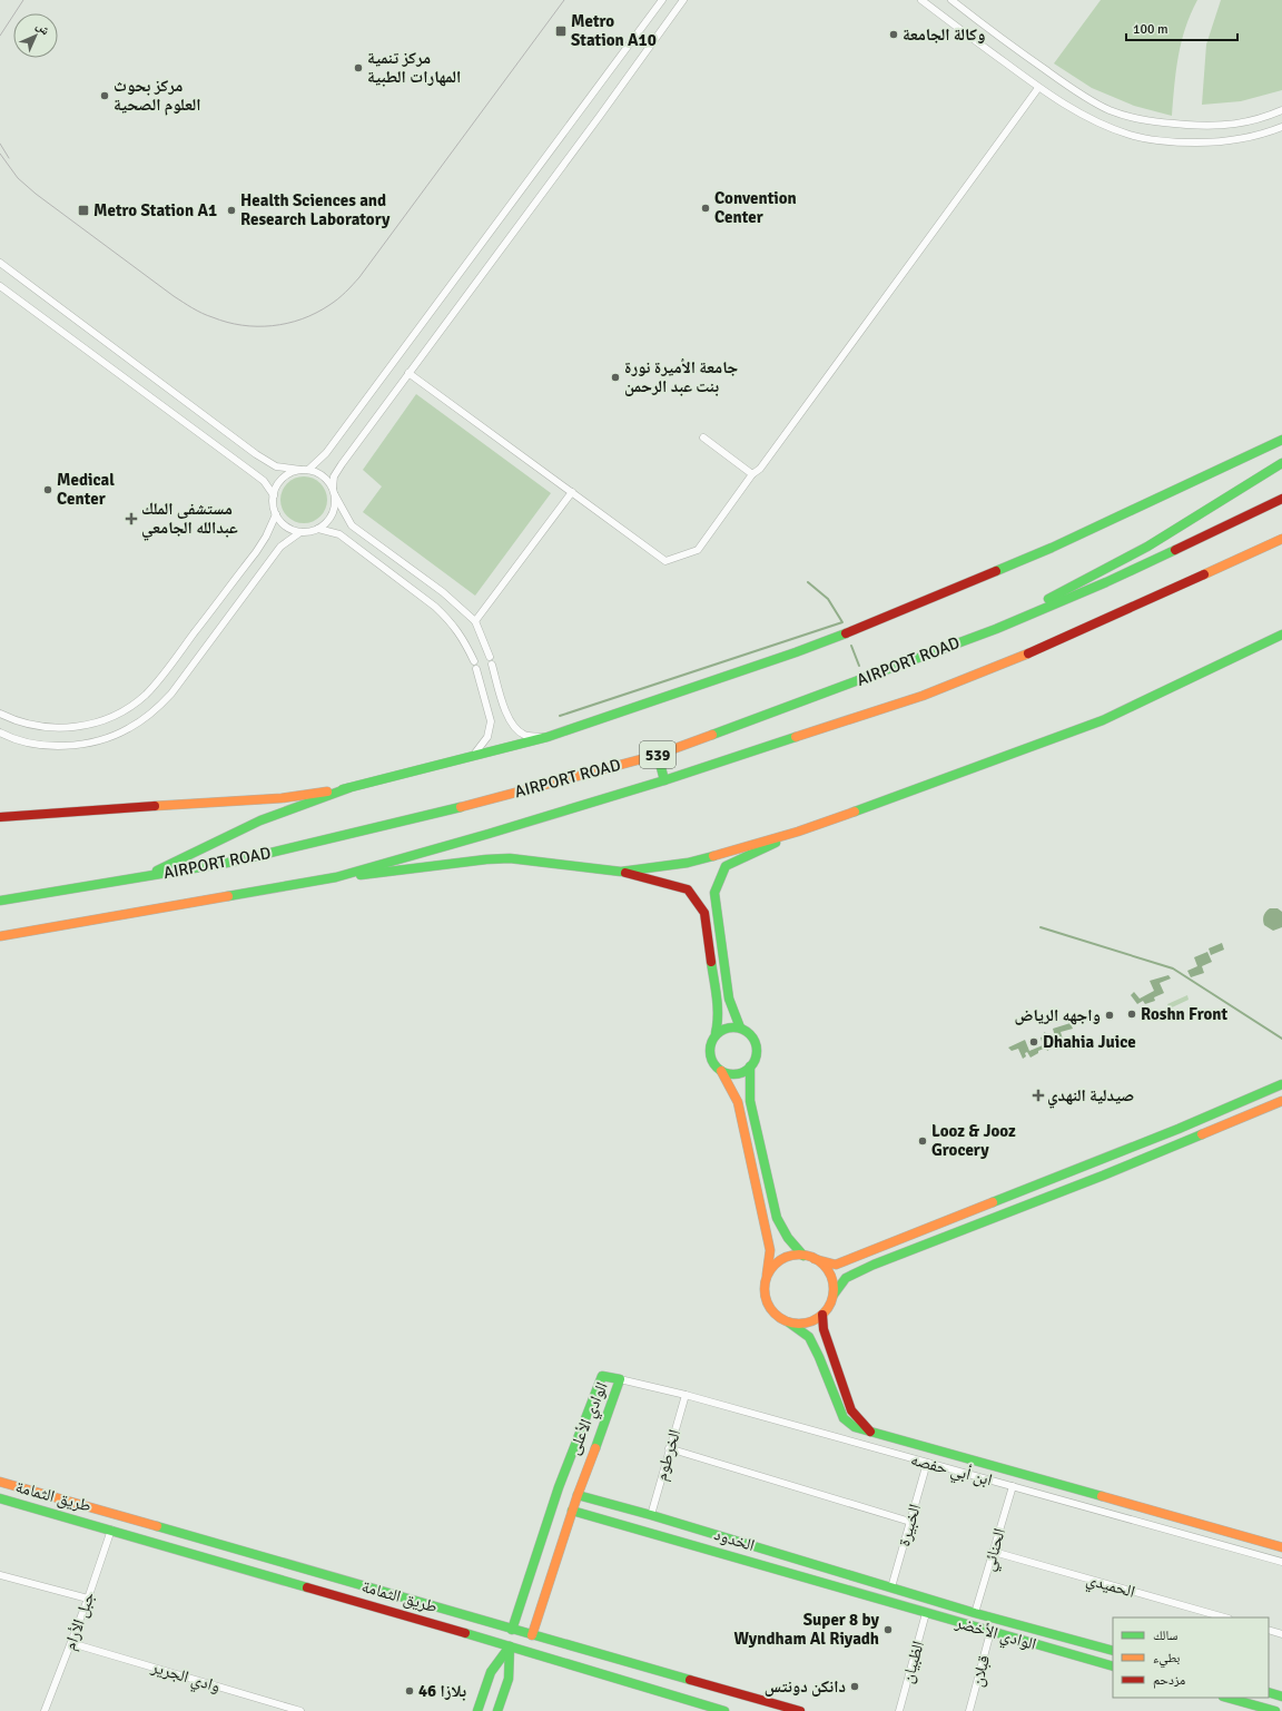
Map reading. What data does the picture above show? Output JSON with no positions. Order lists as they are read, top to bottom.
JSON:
{
  "streets": {
    "main road": [
      "AIRPORT ROAD",
      "539",
      "الوادي الأعلى",
      "طريق الثمامة",
      "الخدود",
      "الوادي الأخضر"
    ],
    "street": [
      "الخرطوم",
      "ابن أبي حفصه",
      "الخبيرة",
      "الحنائي",
      "الحميدي",
      "جبل الأرام",
      "الظبيان",
      "قبلان",
      "وادي الجرير"
    ]
  },
  "crossings": [
    ["الوادي الأعلى", "ابن أبي حفصه"],
    ["الوادي الأعلى", "طريق الثمامة"],
    ["الوادي الأعلى", "الخدود"],
    ["الخرطوم", "ابن أبي حفصه"],
    ["الخرطوم", "الخدود"],
    ["ابن أبي حفصه", "الخبيرة"],
    ["ابن أبي حفصه", "الحنائي"],
    ["طريق الثمامة", "جبل الأرام"],
    ["الخبيرة", "الخدود"],
    ["الخبيرة", "الوادي الأخضر"],
    ["الخدود", "الوادي الأخضر"],
    ["الحنائي", "الحميدي"],
    ["الحنائي", "الوادي الأخضر"],
    ["جبل الأرام", "وادي الجرير"],
    ["الوادي الأخضر", "الظبيان"],
    ["الوادي الأخضر", "قبلان"]
  ],
  "places": {
    "transit": ["Metro Station A10", "Metro Station A1"],
    "other": [
      "وكالة الجامعة",
      "مركز تنمية المهارات الطبية",
      "مركز بحوث العلوم الصحية",
      "Convention Center",
      "Health Sciences and Research Laboratory",
      "جامعة الأميرة نورة بنت عبد الرحمن",
      "Medical Center",
      "Roshn Front",
      "واجهه الرياض",
      "Dhahia Juice",
      "Looz & Jooz Grocery",
      "Super 8 by Wyndham Al Riyadh",
      "دانكن دونتس",
      "بلازا 46"
    ],
    "health": ["مستشفى الملك عبدالله الجامعي", "صيدلية النهدي"]
  },
  "legend": ["سالك", "بطيء", "مزدحم"],
  "scale_bar": "100 m",
  "north": "top right"
}
